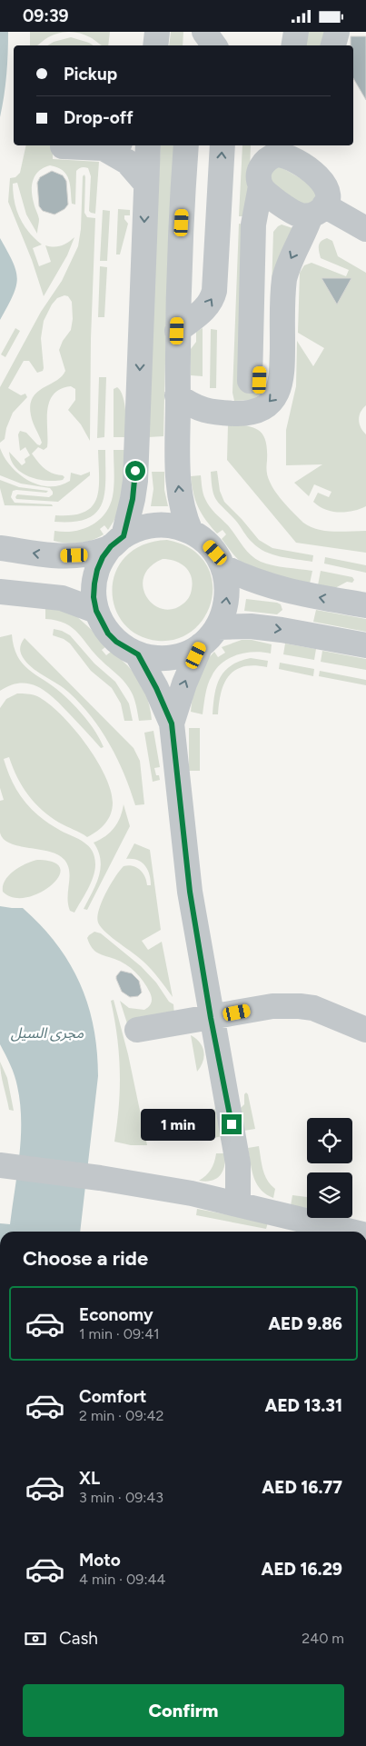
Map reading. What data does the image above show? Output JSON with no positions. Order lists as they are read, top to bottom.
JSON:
{
  "water": ["مجرى السيل"],
  "page": {
    "status": "09:39",
    "banner": ["Pickup", "Drop-off"],
    "bubble": "1 min",
    "heading": "Choose a ride",
    "list": [
      {
        "name": "Economy",
        "note": "1 min · 09:41",
        "value": "AED 9.86"
      },
      {
        "name": "Comfort",
        "note": "2 min · 09:42",
        "value": "AED 13.31"
      },
      {
        "name": "XL",
        "note": "3 min · 09:43",
        "value": "AED 16.77"
      },
      {
        "name": "Moto",
        "note": "4 min · 09:44",
        "value": "AED 16.29"
      }
    ],
    "pay": ["Cash", "240 m"],
    "buttons": "Confirm"
  }
}
